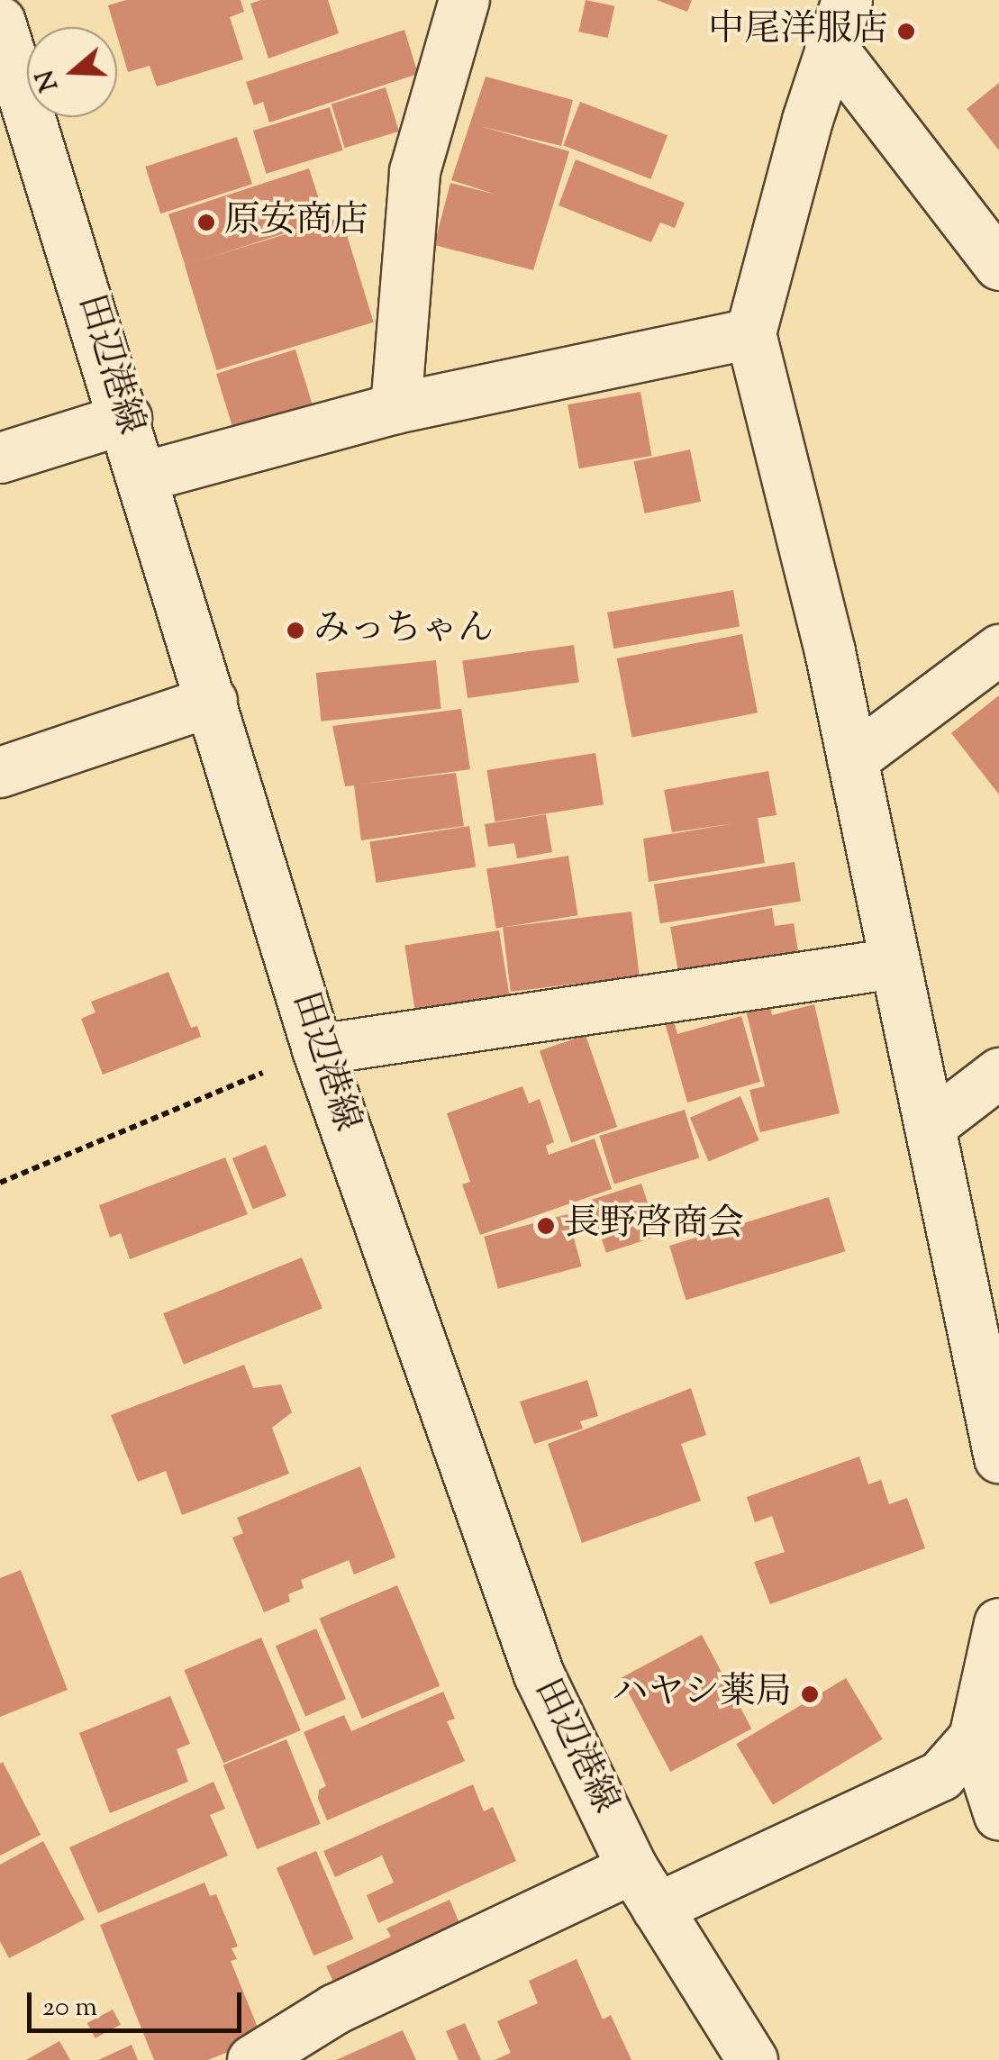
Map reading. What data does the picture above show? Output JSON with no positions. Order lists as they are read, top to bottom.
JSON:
{
  "streets": {
    "street": ["田辺港線"]
  },
  "places": [
    "中尾洋服店",
    "原安商店",
    "みっちゃん",
    "長野啓商会",
    "ハヤシ薬局"
  ],
  "scale_bar": "20 m",
  "north": "left"
}
